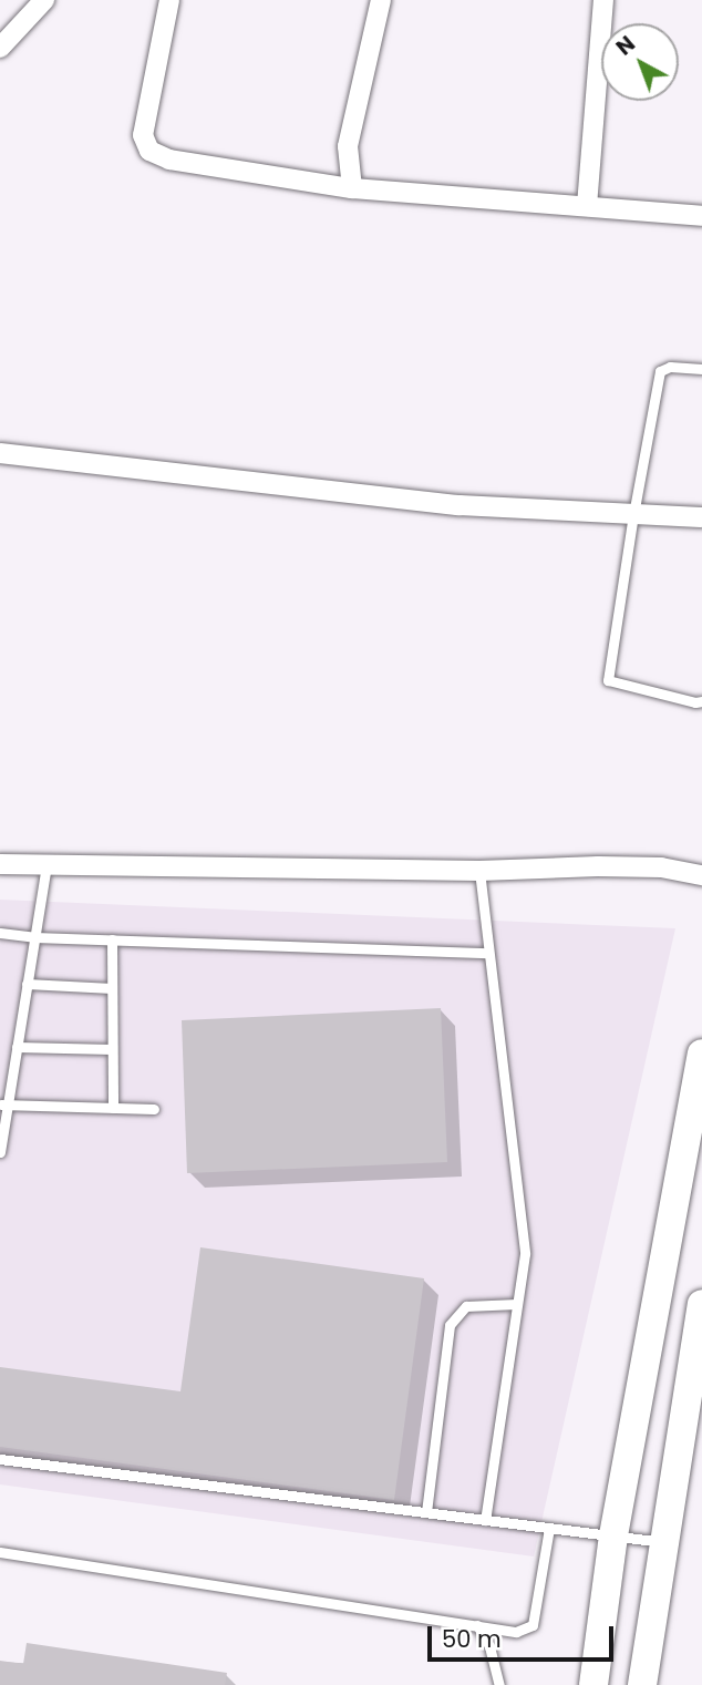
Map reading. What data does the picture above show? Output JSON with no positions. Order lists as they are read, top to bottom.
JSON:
{
  "scale_bar": "50 m",
  "north": "top left"
}
